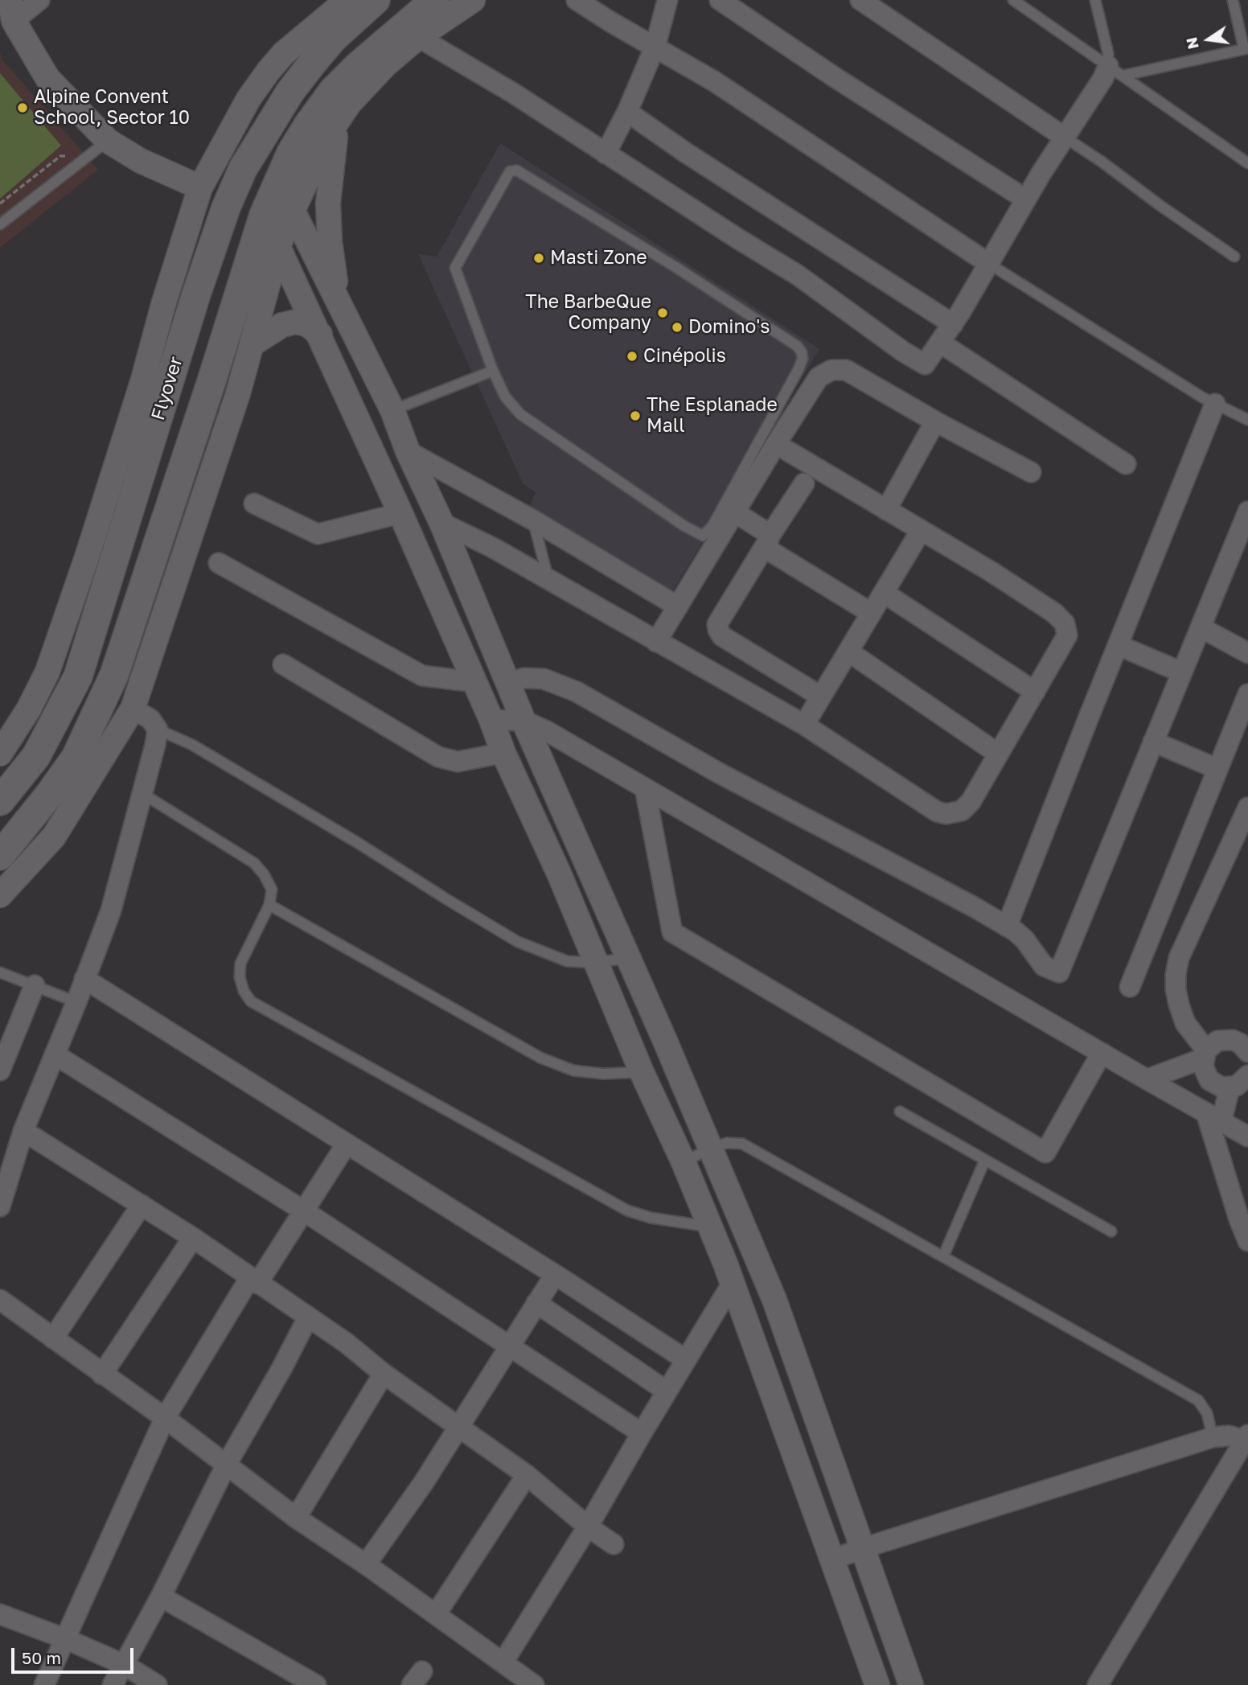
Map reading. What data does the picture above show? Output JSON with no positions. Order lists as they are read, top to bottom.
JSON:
{
  "streets": {
    "main road": ["Flyover"]
  },
  "places": [
    "Alpine Convent School, Sector 10",
    "Masti Zone",
    "The BarbeQue Company",
    "Domino's",
    "Cinépolis",
    "The Esplanade Mall"
  ],
  "scale_bar": "50 m",
  "north": "left"
}
